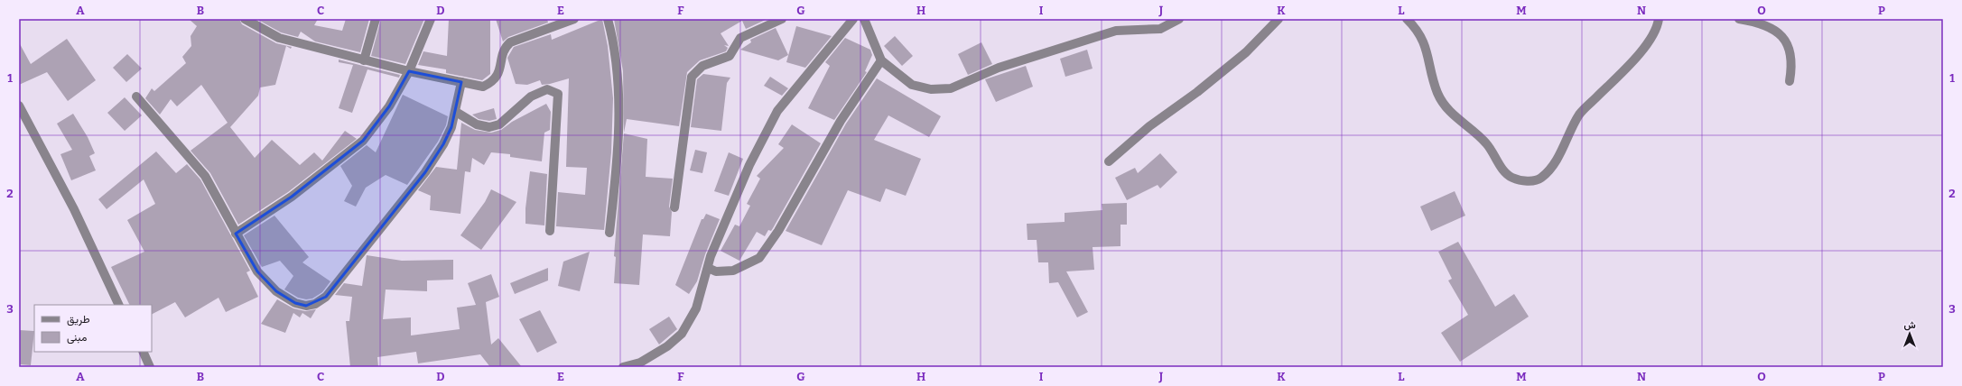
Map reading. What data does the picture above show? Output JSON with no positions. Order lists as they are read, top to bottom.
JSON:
{
  "legend": ["طريق", "مبنى"],
  "north": "top",
  "grid": {
    "columns": [
      "A",
      "B",
      "C",
      "D",
      "E",
      "F",
      "G",
      "H",
      "I",
      "J",
      "K",
      "L",
      "M",
      "N",
      "O",
      "P"
    ],
    "rows": ["1", "2", "3"]
  }
}
